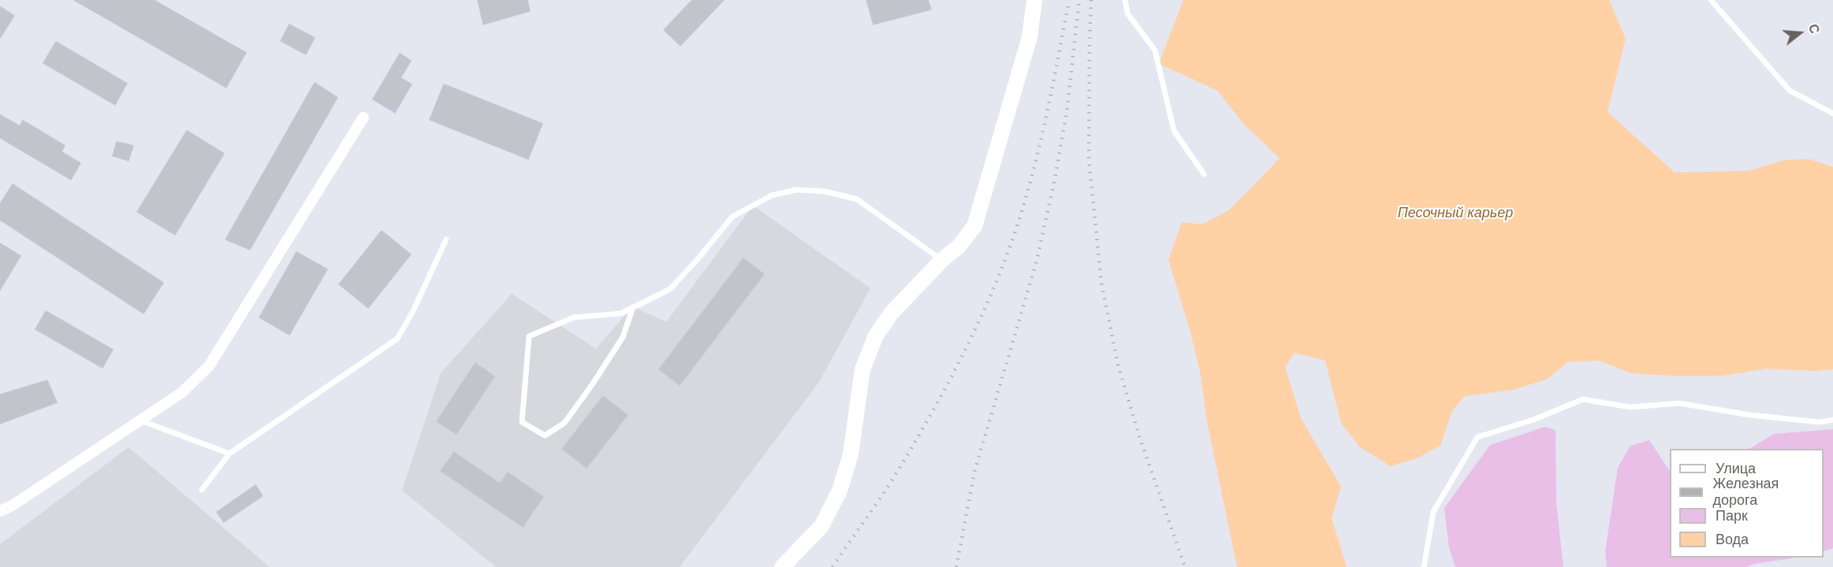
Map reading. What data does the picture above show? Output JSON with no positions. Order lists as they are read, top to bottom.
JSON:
{
  "water": ["Песочный карьер"],
  "legend": [
    "Улица",
    "Железная дорога",
    "Парк",
    "Вода"
  ],
  "north": "right"
}
